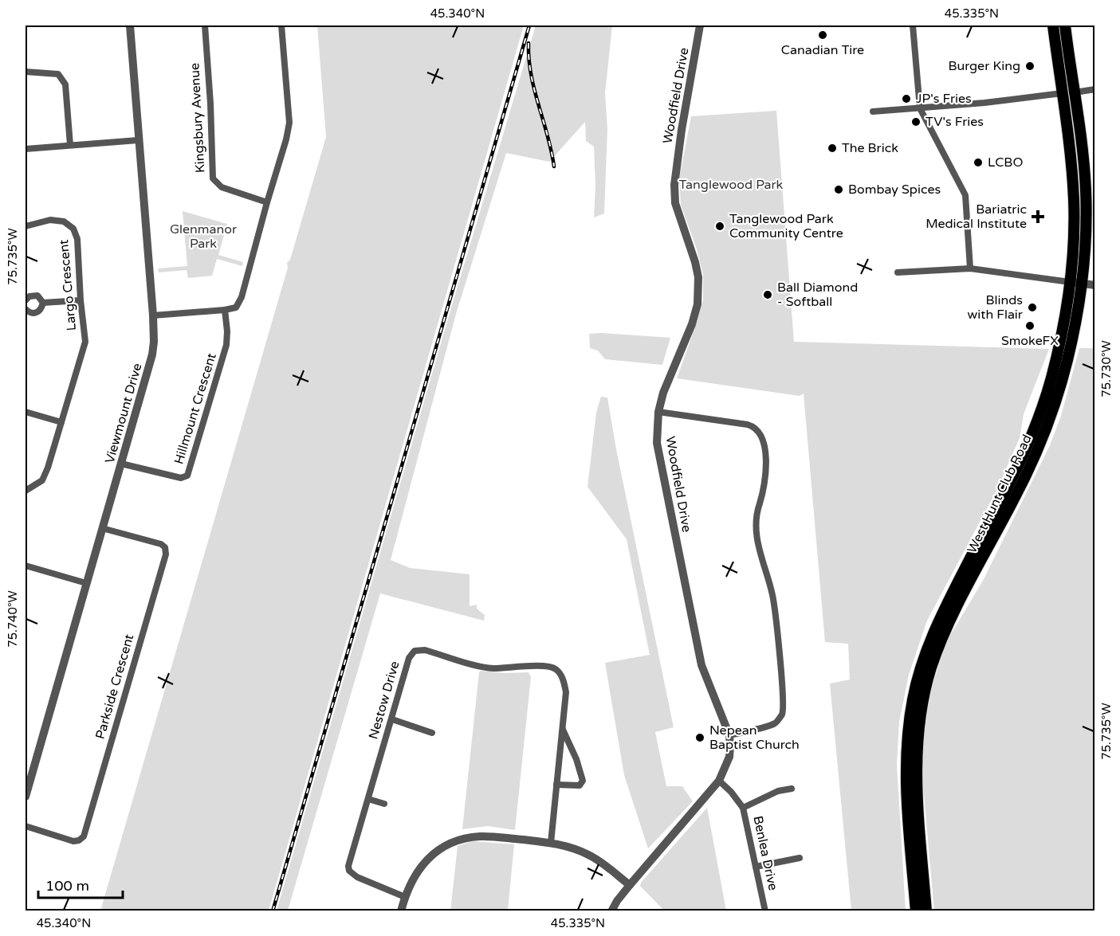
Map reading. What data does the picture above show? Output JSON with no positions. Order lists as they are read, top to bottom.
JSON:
{
  "streets": {
    "main road": ["West Hunt Club Road"],
    "street": [
      "Woodfield Drive",
      "Kingsbury Avenue",
      "Largo Crescent",
      "Hillmount Crescent",
      "Viewmount Drive",
      "Parkside Crescent",
      "Nestow Drive",
      "Benlea Drive"
    ]
  },
  "crossings": [
    ["Woodfield Drive", "Benlea Drive"],
    ["Hillmount Crescent", "Viewmount Drive"],
    ["Viewmount Drive", "Parkside Crescent"]
  ],
  "parks": ["Tanglewood Park", "Glenmanor Park"],
  "places": {
    "other": [
      "Canadian Tire",
      "Burger King",
      "JP's Fries",
      "TV's Fries",
      "The Brick",
      "LCBO",
      "Bombay Spices",
      "Tanglewood Park Community Centre",
      "Ball Diamond - Softball",
      "Blinds with Flair",
      "SmokeFX",
      "Nepean Baptist Church"
    ],
    "health": ["Bariatric Medical Institute"]
  },
  "scale_bar": "100 m",
  "coordinates": [
    "45.340°N",
    "45.335°N",
    "75.735°W",
    "75.730°W",
    "75.740°W"
  ]
}
